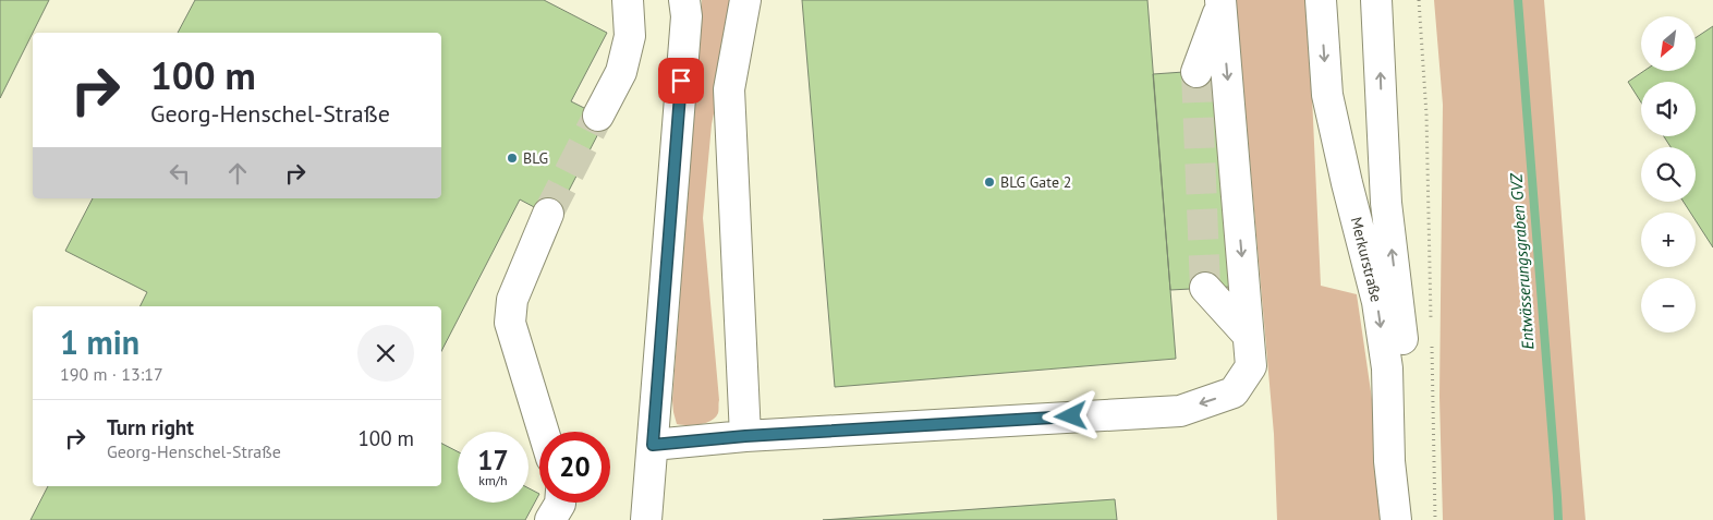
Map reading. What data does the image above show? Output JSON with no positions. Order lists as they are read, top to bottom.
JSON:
{
  "streets": {
    "street": ["Merkurstraße"]
  },
  "water": ["Entwässerungsgraben GVZ"],
  "places": ["BLG", "BLG Gate 2"],
  "north": "bottom left",
  "page": {
    "map_buttons": ["+", "−"],
    "turn": ["100 m", "Georg-Henschel-Straße"],
    "heading": ["1 min", "190 m · 13:17"],
    "list": [
      {
        "name": "Turn right",
        "note": "Georg-Henschel-Straße",
        "value": "100 m"
      }
    ],
    "speed": "17 km/h",
    "limit": "20"
  }
}
